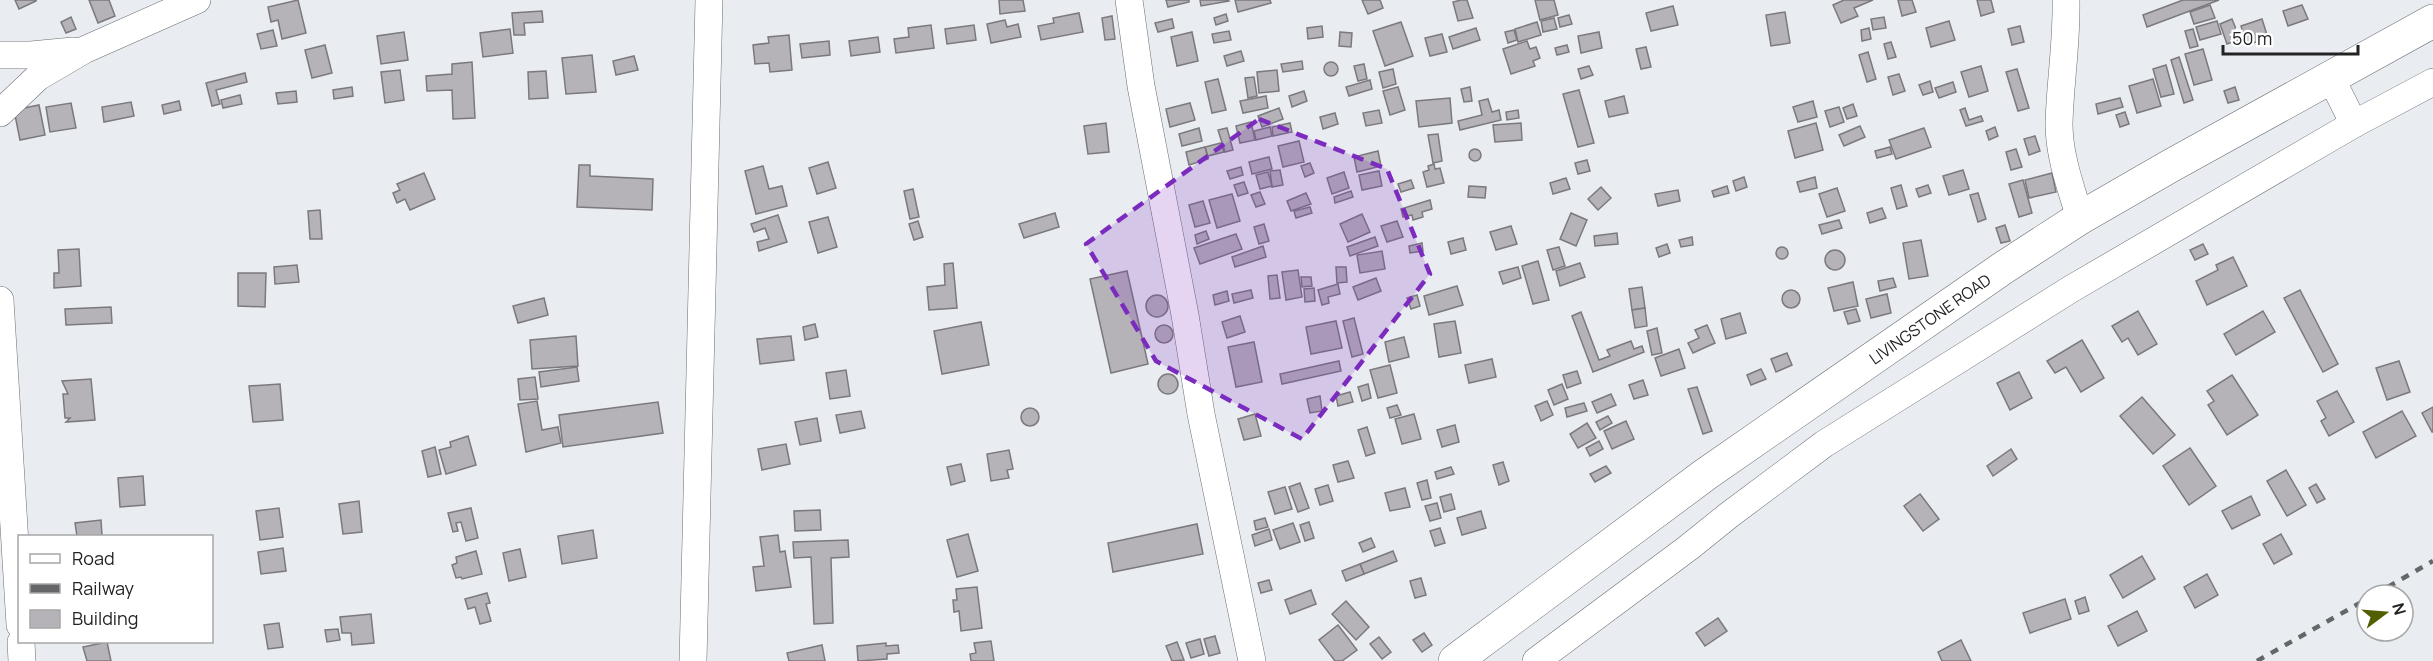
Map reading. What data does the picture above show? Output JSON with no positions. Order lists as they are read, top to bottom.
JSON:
{
  "streets": {
    "highway": ["LIVINGSTONE ROAD"]
  },
  "legend": ["Road", "Railway", "Building"],
  "scale_bar": "50 m",
  "north": "right"
}
